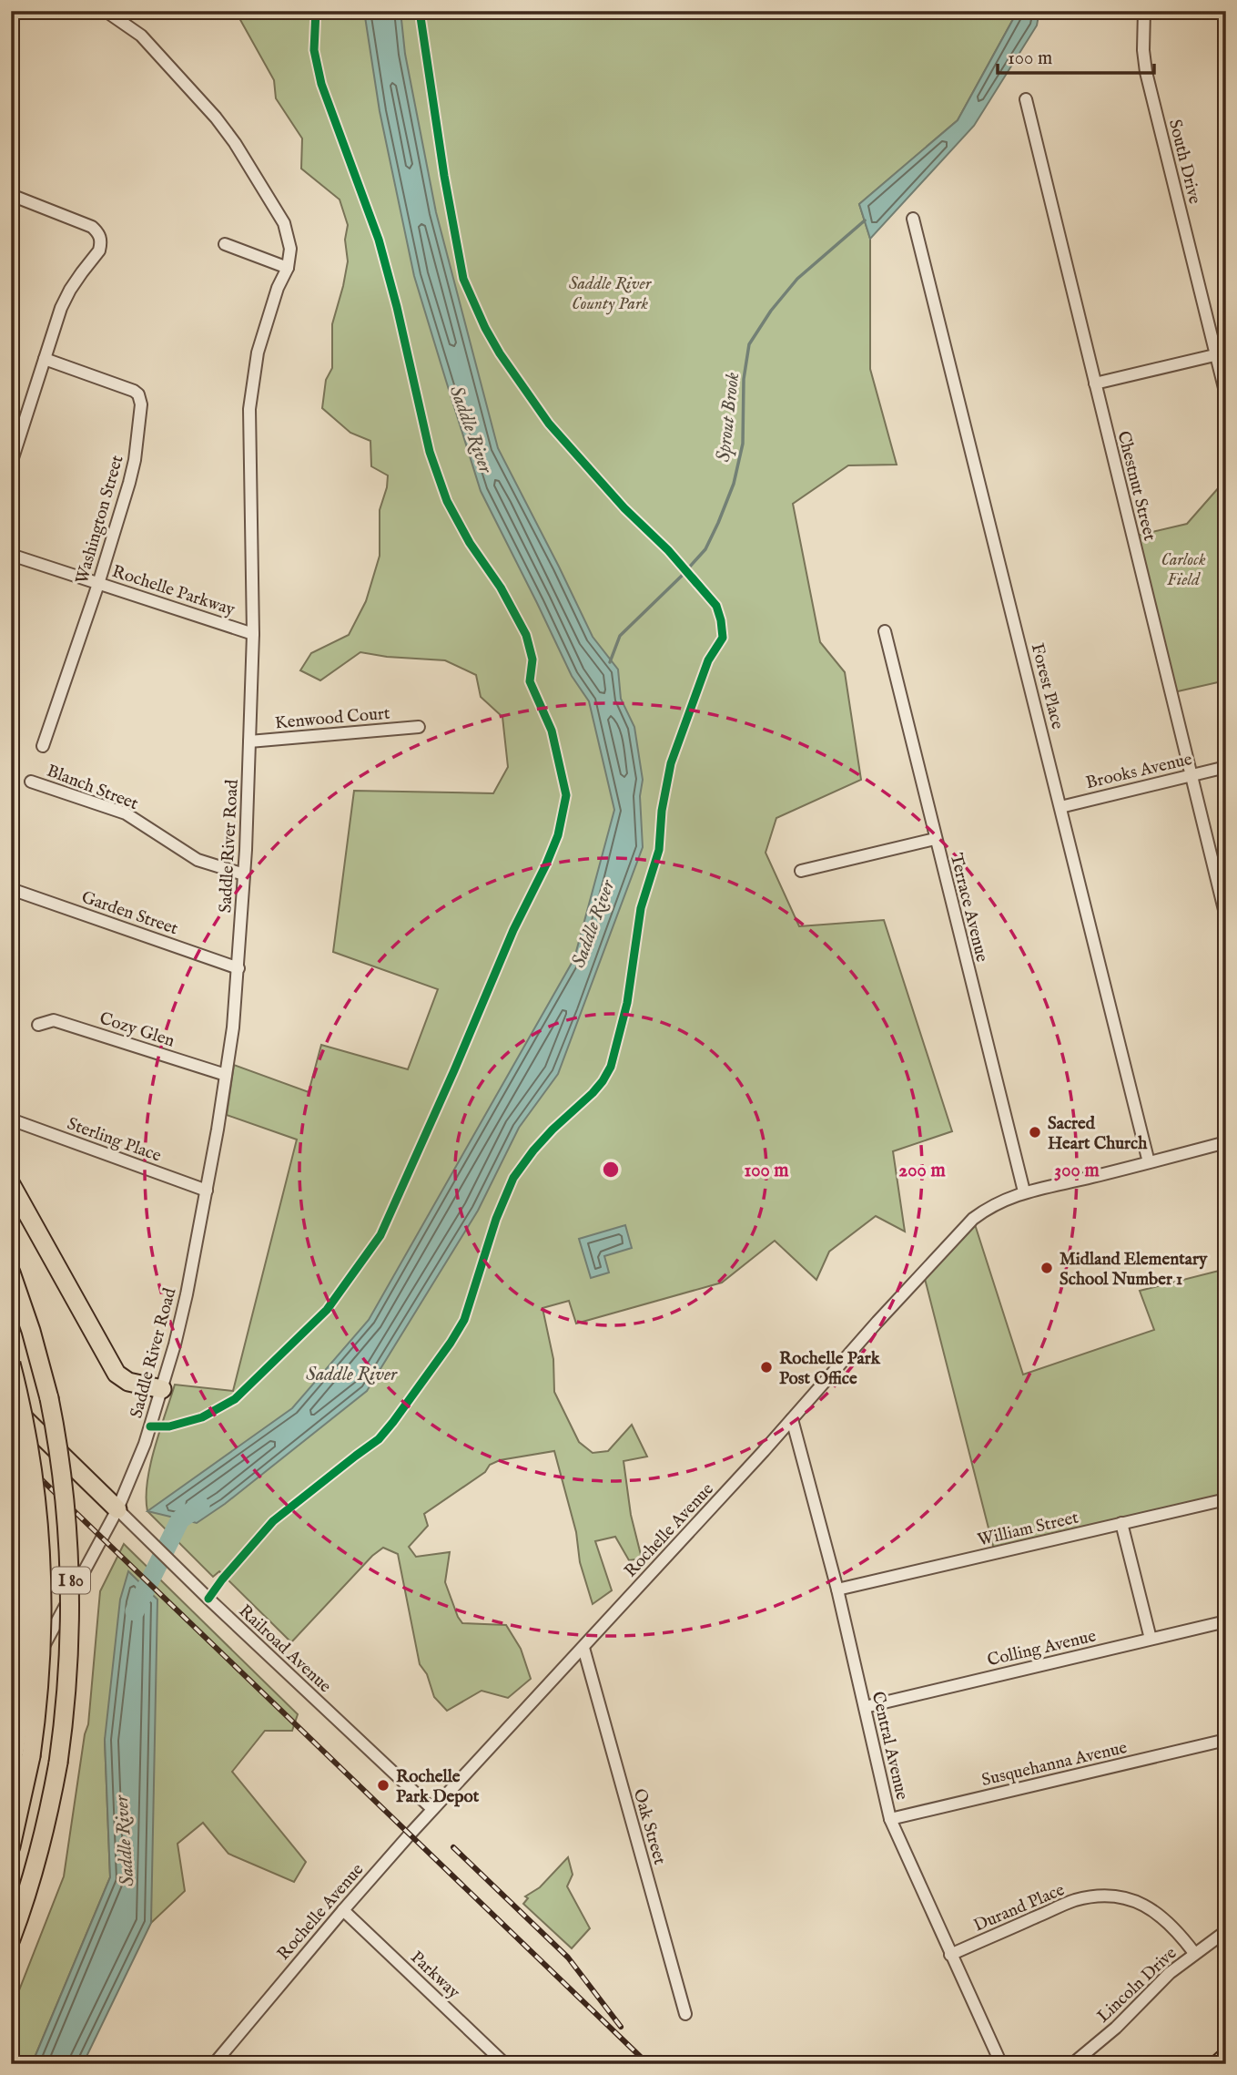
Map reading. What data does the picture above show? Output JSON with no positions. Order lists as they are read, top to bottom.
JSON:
{
  "streets": {
    "highway": ["I 80"],
    "street": [
      "South Drive",
      "Chestnut Street",
      "Washington Street",
      "Rochelle Parkway",
      "Forest Place",
      "Kenwood Court",
      "Brooks Avenue",
      "Blanch Street",
      "Saddle River Road",
      "Terrace Avenue",
      "Garden Street",
      "Cozy Glen",
      "Sterling Place",
      "William Street",
      "Rochelle Avenue",
      "Colling Avenue",
      "Railroad Avenue",
      "Central Avenue",
      "Susquehanna Avenue",
      "Oak Street",
      "Durand Place",
      "Parkway",
      "Lincoln Drive"
    ]
  },
  "crossings": [
    ["Chestnut Street", "Brooks Avenue"],
    ["Washington Street", "Rochelle Parkway"],
    ["Rochelle Parkway", "Saddle River Road"],
    ["Forest Place", "Brooks Avenue"],
    ["Forest Place", "Rochelle Avenue"],
    ["Kenwood Court", "Saddle River Road"],
    ["Blanch Street", "Saddle River Road"],
    ["Saddle River Road", "Garden Street"],
    ["Saddle River Road", "Cozy Glen"],
    ["Saddle River Road", "Sterling Place"],
    ["Saddle River Road", "Railroad Avenue"],
    ["Terrace Avenue", "Rochelle Avenue"],
    ["William Street", "Central Avenue"],
    ["Rochelle Avenue", "Railroad Avenue"],
    ["Rochelle Avenue", "Central Avenue"],
    ["Rochelle Avenue", "Oak Street"],
    ["Rochelle Avenue", "Parkway"],
    ["Colling Avenue", "Central Avenue"],
    ["Central Avenue", "Susquehanna Avenue"],
    ["Central Avenue", "Durand Place"],
    ["Durand Place", "Lincoln Drive"]
  ],
  "water": ["Sprout Brook", "Saddle River"],
  "parks": ["Saddle River County Park", "Carlock Field"],
  "places": [
    "Sacred Heart Church",
    "Midland Elementary School Number 1",
    "Rochelle Park Post Office",
    "Rochelle Park Depot"
  ],
  "scale_bar": "100 m",
  "rings": ["100 m", "200 m", "300 m"]
}
